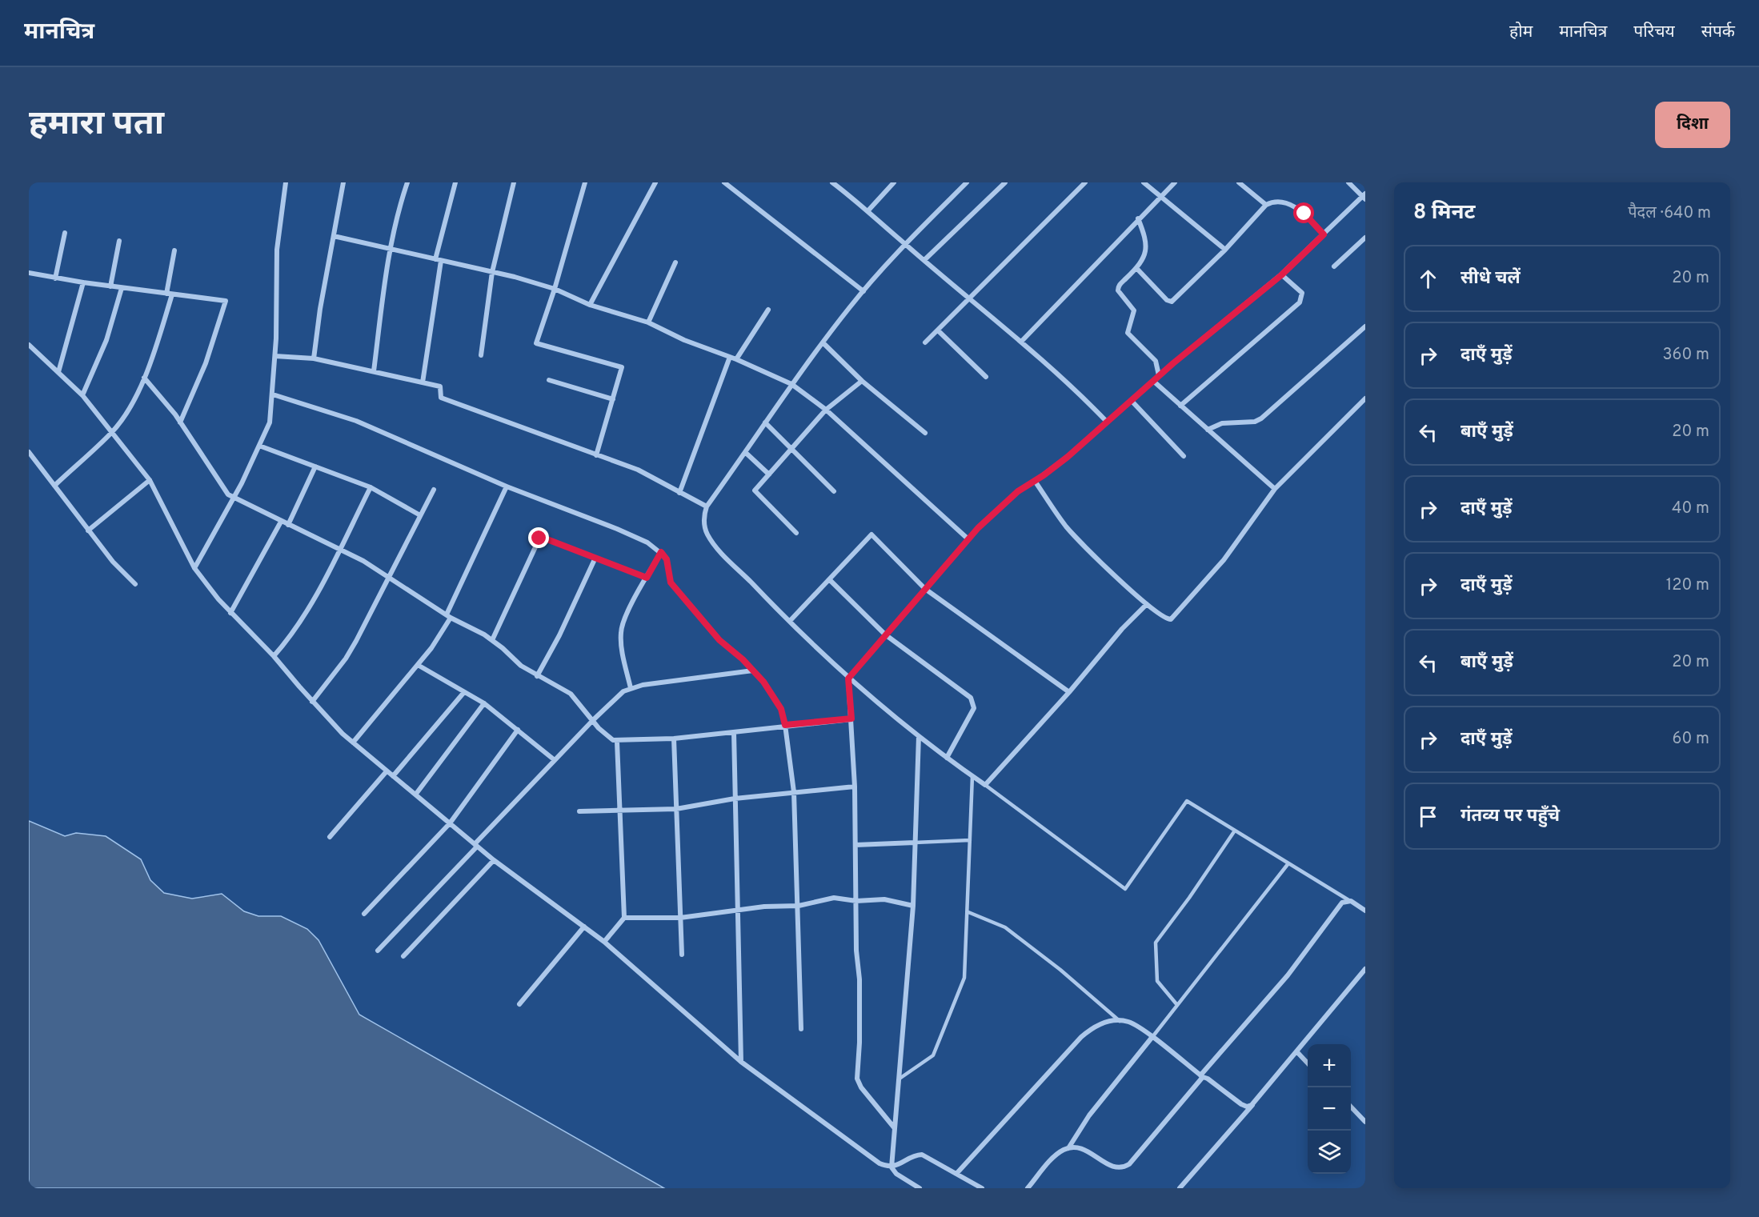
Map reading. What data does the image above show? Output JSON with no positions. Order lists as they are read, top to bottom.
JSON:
{
  "page": {
    "header": "मानचित्र",
    "nav": [
      "होम",
      "मानचित्र",
      "परिचय",
      "संपर्क"
    ],
    "buttons": "दिशा",
    "title": "हमारा पता",
    "heading": ["8 मिनट", "पैदल · 640 m"],
    "list": [
      ["सीधे चलें", "20 m"],
      ["दाएँ मुड़ें", "360 m"],
      ["बाएँ मुड़ें", "20 m"],
      ["दाएँ मुड़ें", "40 m"],
      ["दाएँ मुड़ें", "120 m"],
      ["बाएँ मुड़ें", "20 m"],
      ["दाएँ मुड़ें", "60 m"],
      "गंतव्य पर पहुँचे"
    ],
    "map_buttons": ["+", "−"]
  }
}
